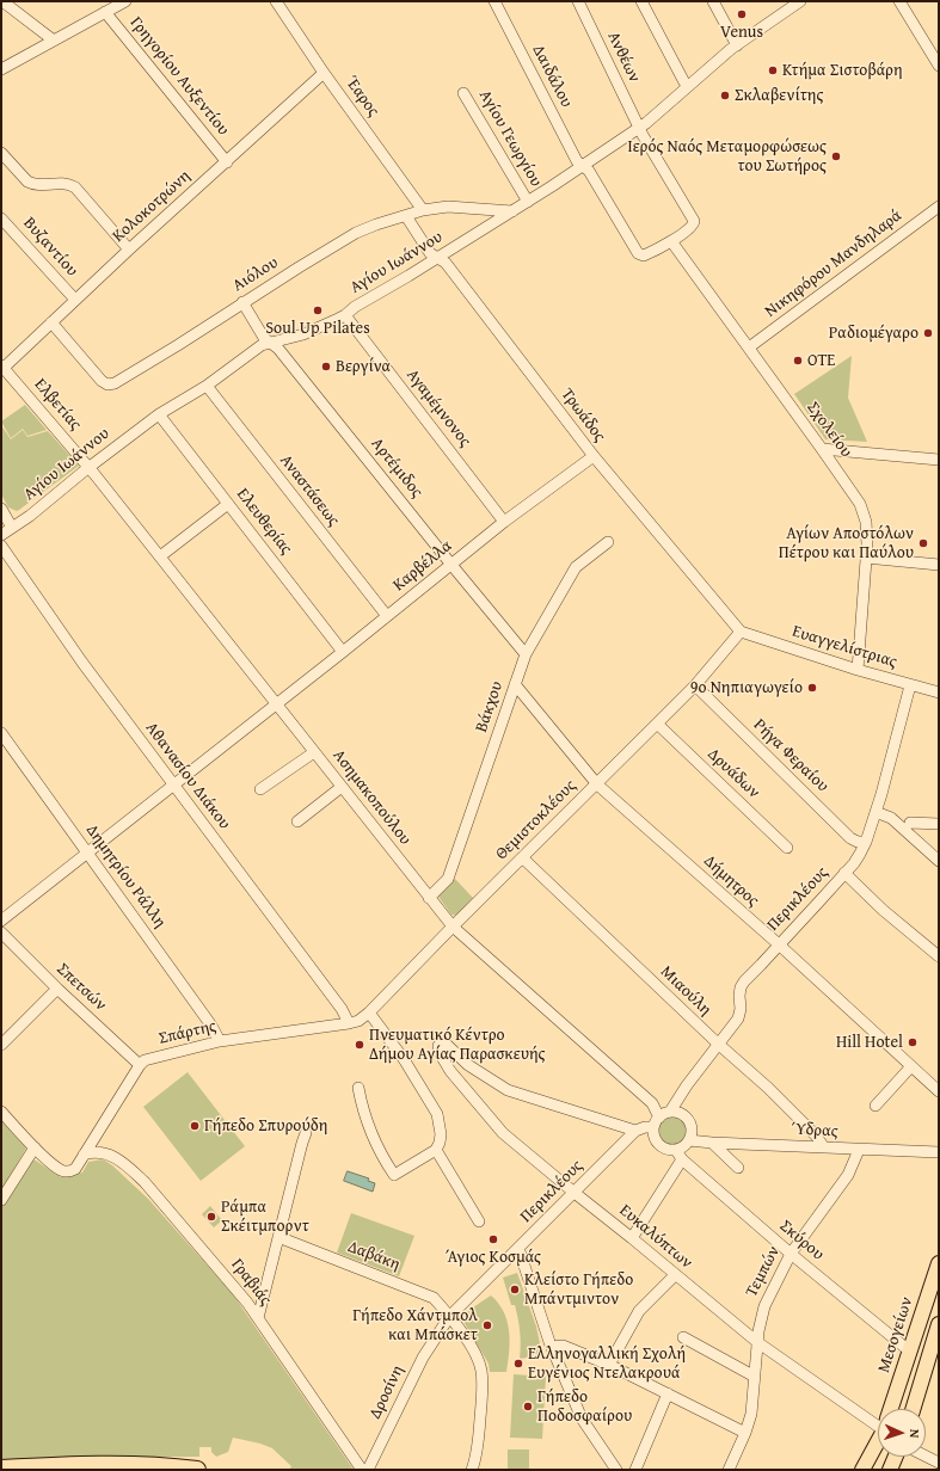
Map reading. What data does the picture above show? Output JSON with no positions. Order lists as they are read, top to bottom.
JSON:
{
  "streets": {
    "main road": ["Μεσογείων"],
    "street": [
      "Ανθέων",
      "Γρηγορίου Αυξεντίου",
      "Δαιδάλου",
      "Έαρος",
      "Αγίου Γεωργίου",
      "Κολοκοτρώνη",
      "Βυζαντίου",
      "Αγίου Ιωάννου",
      "Νικηφόρου Μανδηλαρά",
      "Αιόλου",
      "Ελβετίας",
      "Αγαμέμνονος",
      "Τρωάδος",
      "Σχολείου",
      "Αρτέμιδος",
      "Αναστάσεως",
      "Ελευθερίας",
      "Καρβέλλα",
      "Ευαγγελίστριας",
      "Βάκχου",
      "Ρήγα Φεραίου",
      "Δρυάδων",
      "Αθανασίου Διάκου",
      "Ασημακοπούλου",
      "Θεμιστοκλέους",
      "Δημητρίου Ράλλη",
      "Δήμητρος",
      "Περικλέους",
      "Σπετσών",
      "Μιαούλη",
      "Σπάρτης",
      "Ύδρας",
      "Ευκαλύπτων",
      "Σκύρου",
      "Δαβάκη",
      "Τεμπών",
      "Γραβιάς",
      "Δροσίνη"
    ]
  },
  "crossings": [
    ["Ανθέων", "Αγίου Ιωάννου"],
    ["Γρηγορίου Αυξεντίου", "Κολοκοτρώνη"],
    ["Δαιδάλου", "Αγίου Ιωάννου"],
    ["Έαρος", "Κολοκοτρώνη"],
    ["Έαρος", "Αιόλου"],
    ["Αγίου Γεωργίου", "Αγίου Ιωάννου"],
    ["Κολοκοτρώνη", "Βυζαντίου"],
    ["Κολοκοτρώνη", "Αιόλου"],
    ["Κολοκοτρώνη", "Ελβετίας"],
    ["Αγίου Ιωάννου", "Αιόλου"],
    ["Αγίου Ιωάννου", "Ελβετίας"],
    ["Αγίου Ιωάννου", "Αγαμέμνονος"],
    ["Αγίου Ιωάννου", "Τρωάδος"],
    ["Αγίου Ιωάννου", "Αρτέμιδος"],
    ["Αγίου Ιωάννου", "Αναστάσεως"],
    ["Αγίου Ιωάννου", "Ελευθερίας"],
    ["Αγίου Ιωάννου", "Ασημακοπούλου"],
    ["Νικηφόρου Μανδηλαρά", "Σχολείου"],
    ["Αιόλου", "Τρωάδος"],
    ["Αιόλου", "Αρτέμιδος"],
    ["Ελβετίας", "Ασημακοπούλου"],
    ["Αγαμέμνονος", "Καρβέλλα"],
    ["Τρωάδος", "Καρβέλλα"],
    ["Τρωάδος", "Ευαγγελίστριας"],
    ["Τρωάδος", "Θεμιστοκλέους"],
    ["Σχολείου", "Ευαγγελίστριας"],
    ["Αρτέμιδος", "Καρβέλλα"],
    ["Αρτέμιδος", "Βάκχου"],
    ["Αναστάσεως", "Καρβέλλα"],
    ["Ελευθερίας", "Καρβέλλα"],
    ["Καρβέλλα", "Αθανασίου Διάκου"],
    ["Καρβέλλα", "Ασημακοπούλου"],
    ["Καρβέλλα", "Δημητρίου Ράλλη"],
    ["Ευαγγελίστριας", "Θεμιστοκλέους"],
    ["Ευαγγελίστριας", "Περικλέους"],
    ["Βάκχου", "Ασημακοπούλου"],
    ["Βάκχου", "Δήμητρος"],
    ["Ρήγα Φεραίου", "Θεμιστοκλέους"],
    ["Ρήγα Φεραίου", "Περικλέους"],
    ["Δρυάδων", "Θεμιστοκλέους"],
    ["Αθανασίου Διάκου", "Θεμιστοκλέους"],
    ["Αθανασίου Διάκου", "Σπάρτης"],
    ["Ασημακοπούλου", "Θεμιστοκλέους"],
    ["Ασημακοπούλου", "Περικλέους"],
    ["Ασημακοπούλου", "Ύδρας"],
    ["Ασημακοπούλου", "Σκύρου"],
    ["Θεμιστοκλέους", "Δήμητρος"],
    ["Θεμιστοκλέους", "Μιαούλη"],
    ["Θεμιστοκλέους", "Σπάρτης"],
    ["Δημητρίου Ράλλη", "Σπάρτης"],
    ["Δήμητρος", "Περικλέους"],
    ["Περικλέους", "Μιαούλη"],
    ["Περικλέους", "Ύδρας"],
    ["Περικλέους", "Ευκαλύπτων"],
    ["Περικλέους", "Σκύρου"],
    ["Περικλέους", "Δροσίνη"],
    ["Σπετσών", "Σπάρτης"],
    ["Μιαούλη", "Ύδρας"],
    ["Ύδρας", "Σκύρου"],
    ["Ύδρας", "Τεμπών"],
    ["Ευκαλύπτων", "Τεμπών"],
    ["Σκύρου", "Τεμπών"],
    ["Σκύρου", "Μεσογείων"],
    ["Δαβάκη", "Δροσίνη"]
  ],
  "places": [
    "Venus",
    "Κτήμα Σιστοβάρη",
    "Σκλαβενίτης",
    "Ιερός Ναός Μεταμορφώσεως του Σωτήρος",
    "Soul Up Pilates",
    "Ραδιομέγαρο",
    "ΟΤΕ",
    "Βεργίνα",
    "Αγίων Αποστόλων Πέτρου και Παύλου",
    "9ο Νηπιαγωγείο",
    "Hill Hotel",
    "Πνευματικό Κέντρο Δήμου Αγίας Παρασκευής",
    "Γήπεδο Σπυρούδη",
    "Ράμπα Σκέιτμπορντ",
    "Άγιος Κοσμάς",
    "Κλείστο Γήπεδο Μπάντμιντον",
    "Γήπεδο Χάντμπολ και Μπάσκετ",
    "Ελληνογαλλική Σχολή Ευγένιος Ντελακρουά",
    "Γήπεδο Ποδοσφαίρου"
  ],
  "north": "right"
}
